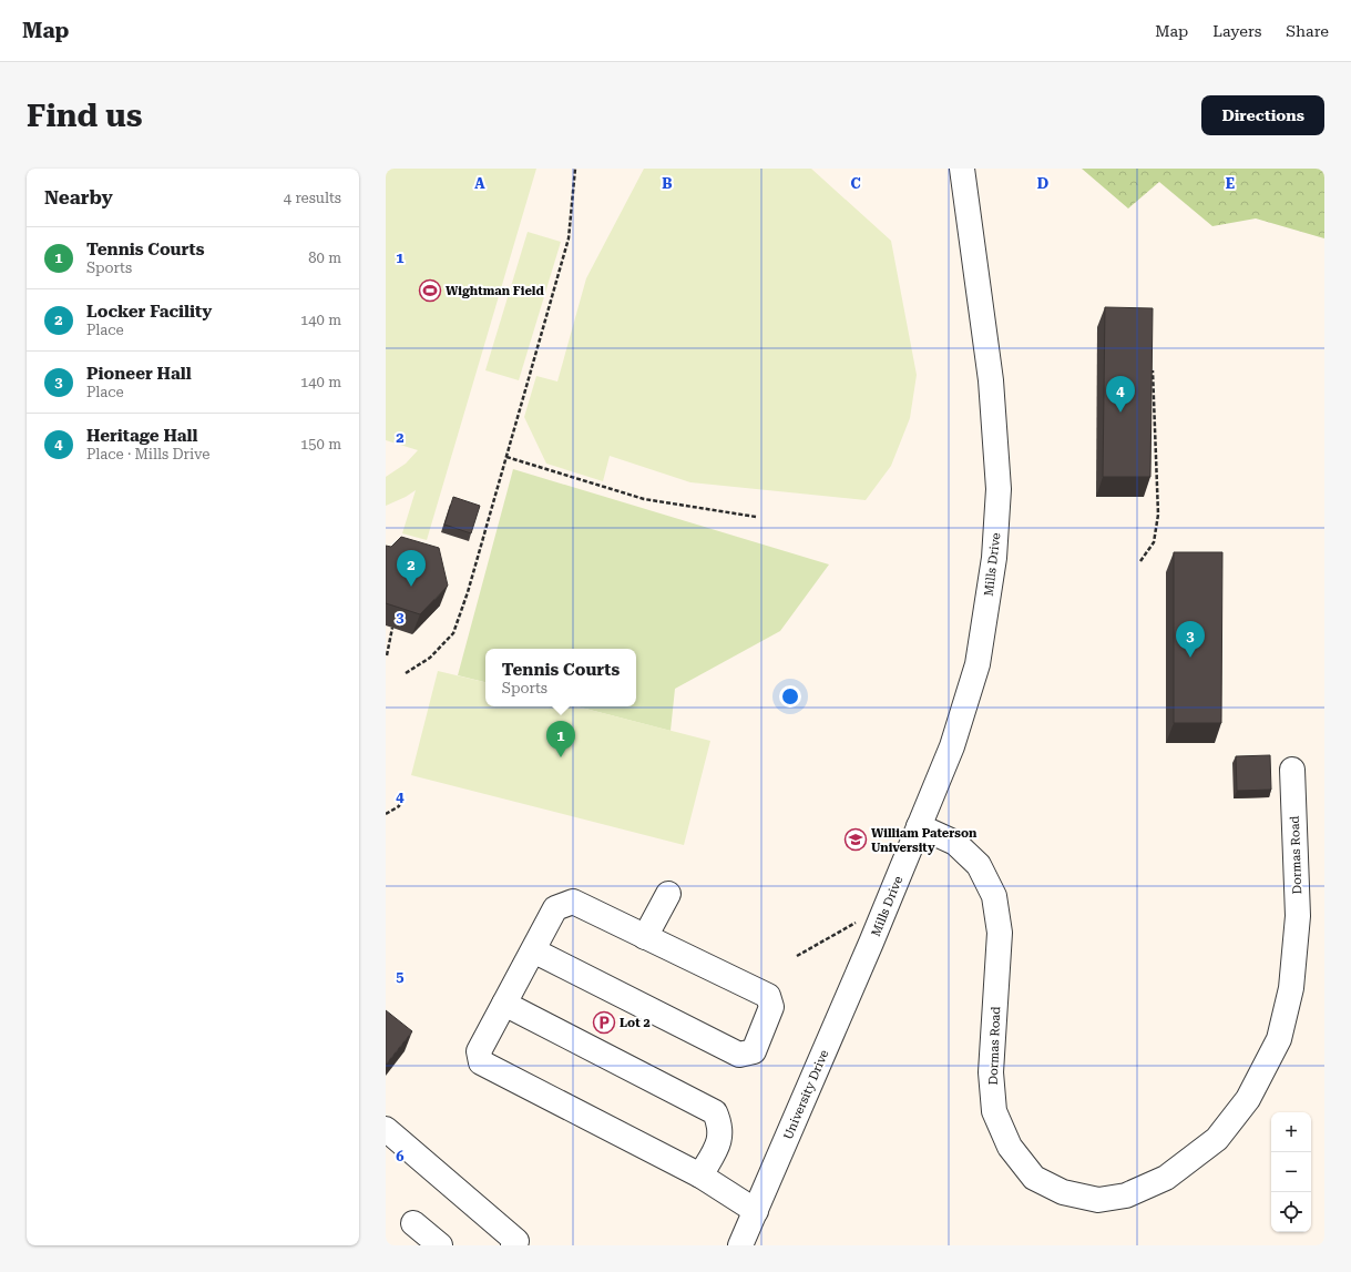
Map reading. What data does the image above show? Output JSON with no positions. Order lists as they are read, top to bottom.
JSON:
{
  "streets": {
    "street": ["Mills Drive", "Dormas Road", "University Drive"]
  },
  "crossings": [
    ["Mills Drive", "Dormas Road"],
    ["Mills Drive", "University Drive"]
  ],
  "places": {
    "sports": ["Wightman Field"],
    "school or university": ["William Paterson University"],
    "parking": ["Lot 2"]
  },
  "page": {
    "header": "Map",
    "nav": ["Map", "Layers", "Share"],
    "buttons": "Directions",
    "title": "Find us",
    "heading": ["Nearby", "4 results"],
    "list": [
      {
        "mark": "1",
        "name": "Tennis Courts",
        "note": "Sports",
        "value": "80 m"
      },
      {
        "mark": "2",
        "name": "Locker Facility",
        "note": "Place",
        "value": "140 m"
      },
      {
        "mark": "3",
        "name": "Pioneer Hall",
        "note": "Place",
        "value": "140 m"
      },
      {
        "mark": "4",
        "name": "Heritage Hall",
        "note": "Place · Mills Drive",
        "value": "150 m"
      }
    ],
    "pins": [
      "4",
      "2",
      "3",
      "1"
    ],
    "popup": ["Tennis Courts", "Sports"],
    "map_buttons": ["+", "−"]
  },
  "grid": {
    "columns": [
      "A",
      "B",
      "C",
      "D",
      "E"
    ],
    "rows": [
      "1",
      "2",
      "3",
      "4",
      "5",
      "6"
    ]
  }
}
